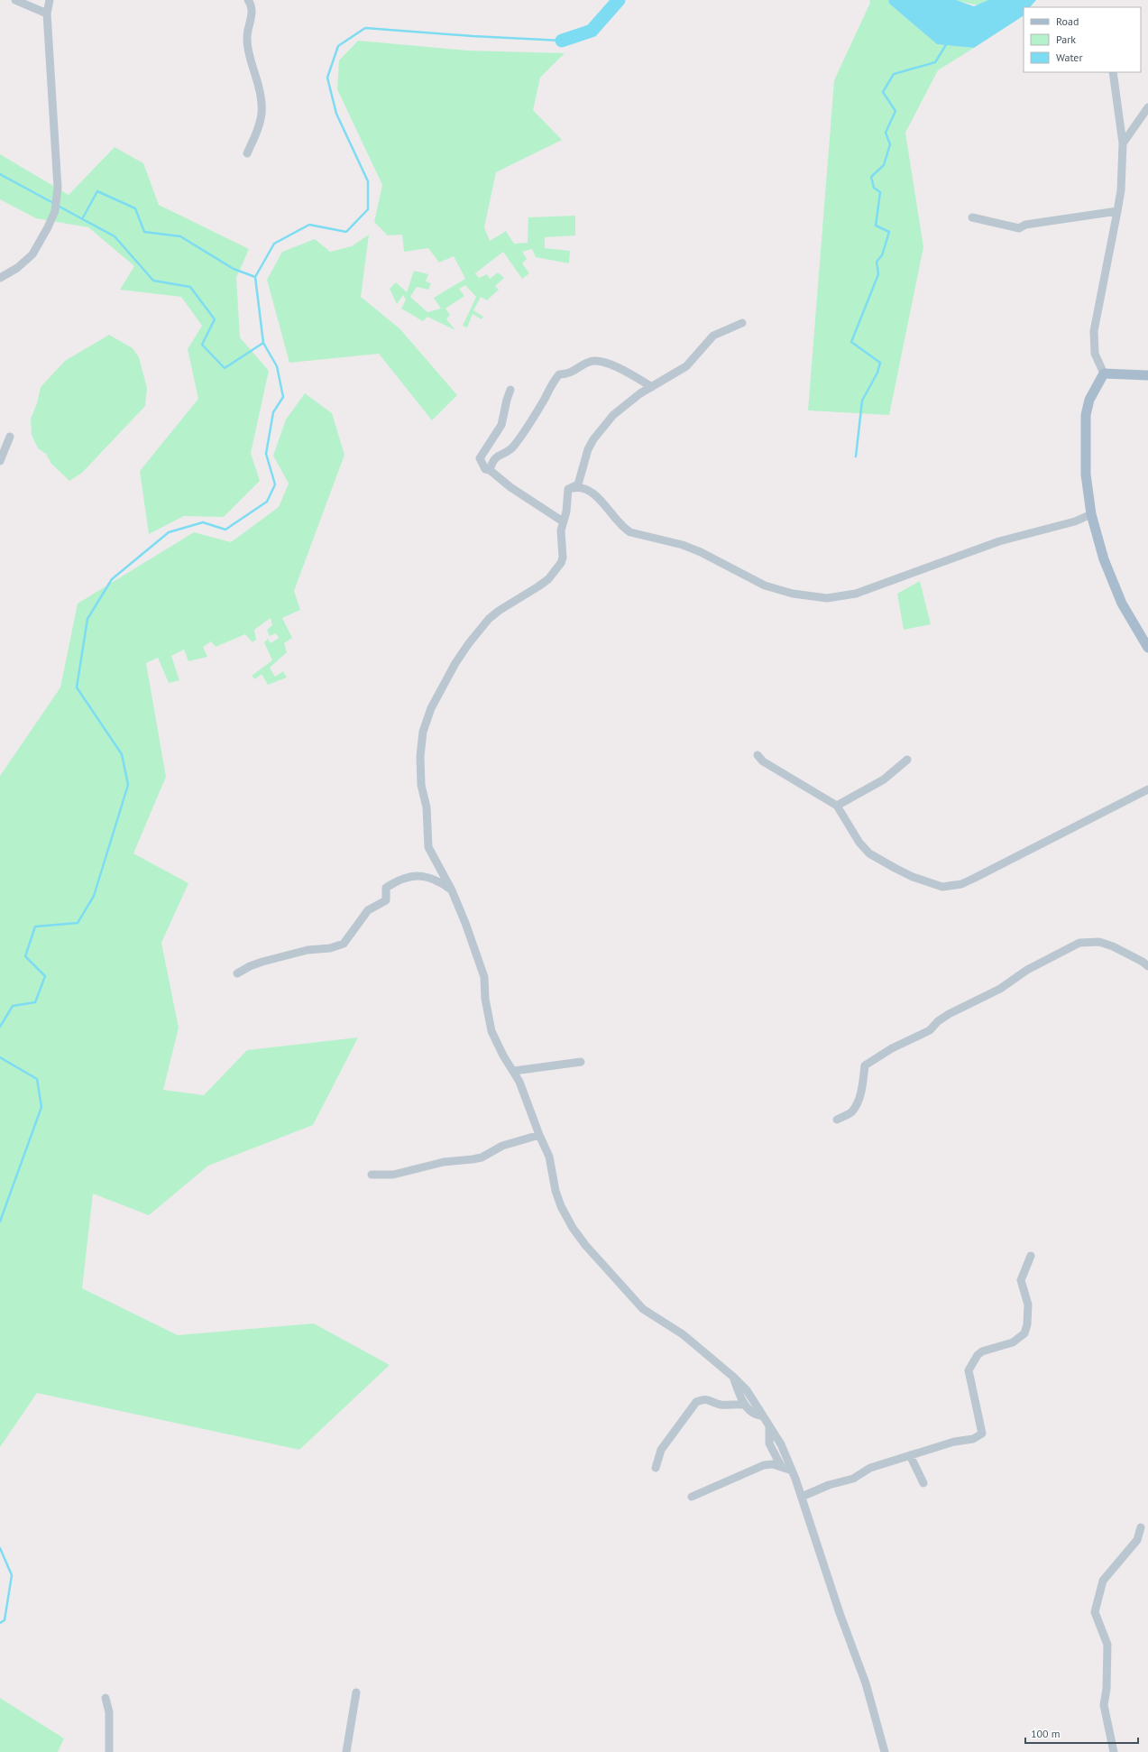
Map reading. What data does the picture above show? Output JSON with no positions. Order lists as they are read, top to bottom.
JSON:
{
  "legend": ["Road", "Park", "Water"],
  "scale_bar": "100 m"
}
